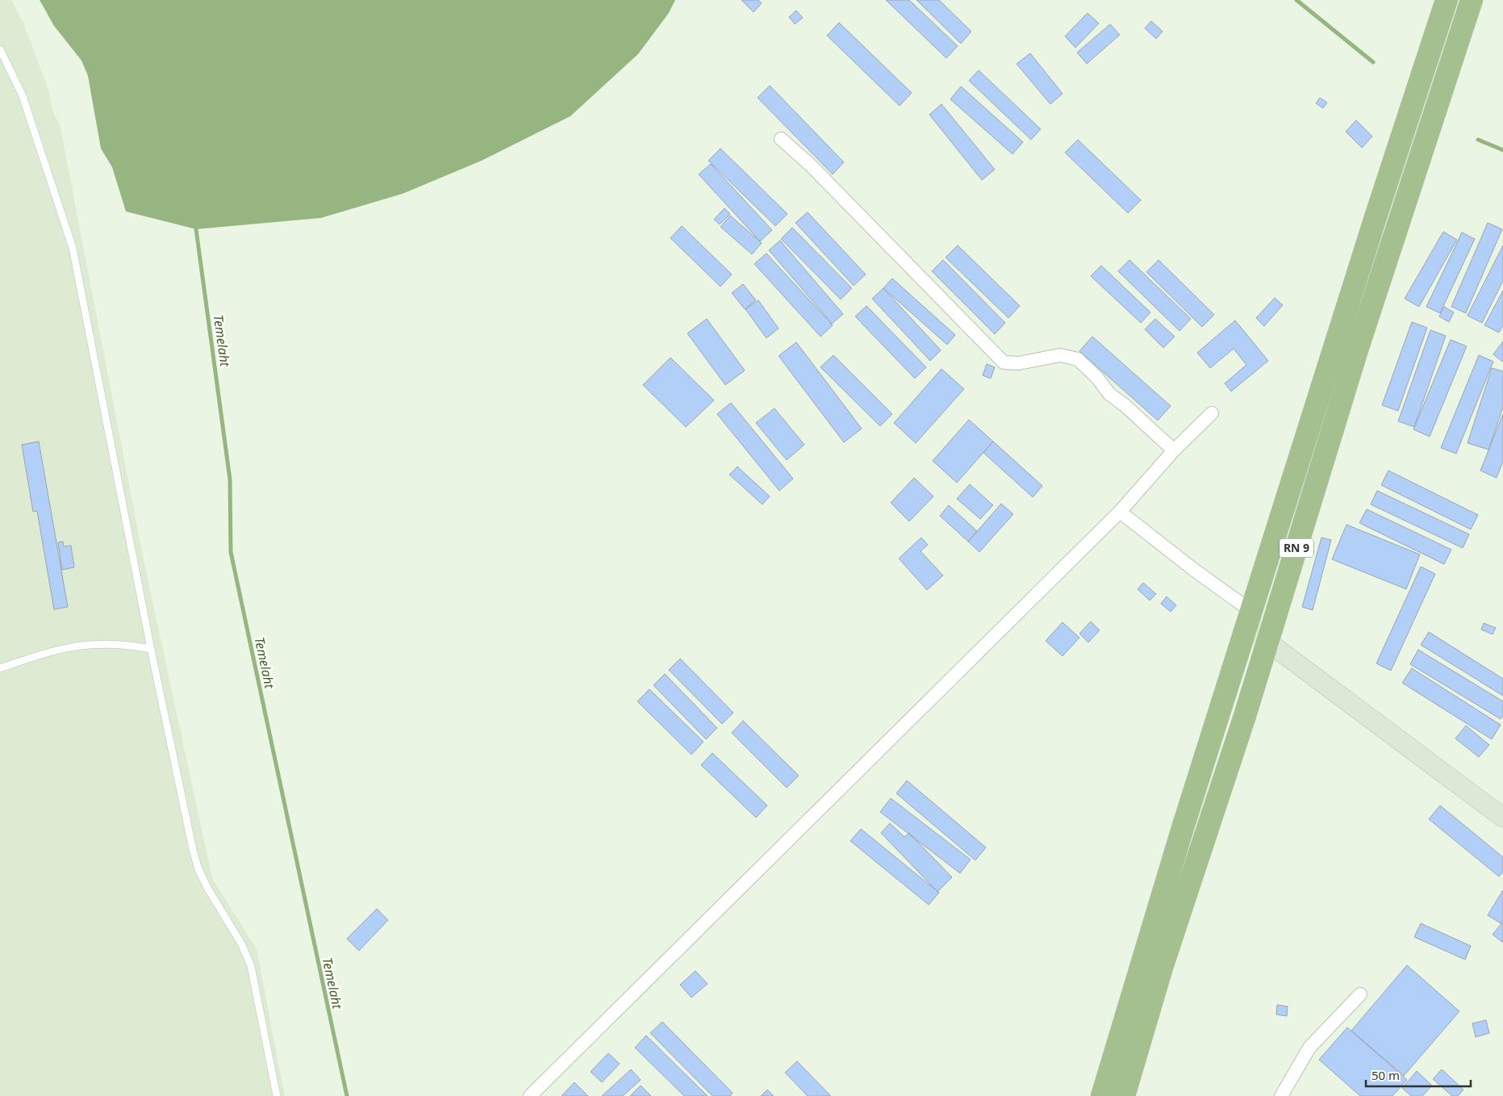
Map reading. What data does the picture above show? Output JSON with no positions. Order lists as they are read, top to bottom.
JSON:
{
  "streets": {
    "highway": ["RN 9"]
  },
  "water": ["Temelaht"],
  "scale_bar": "50 m"
}
